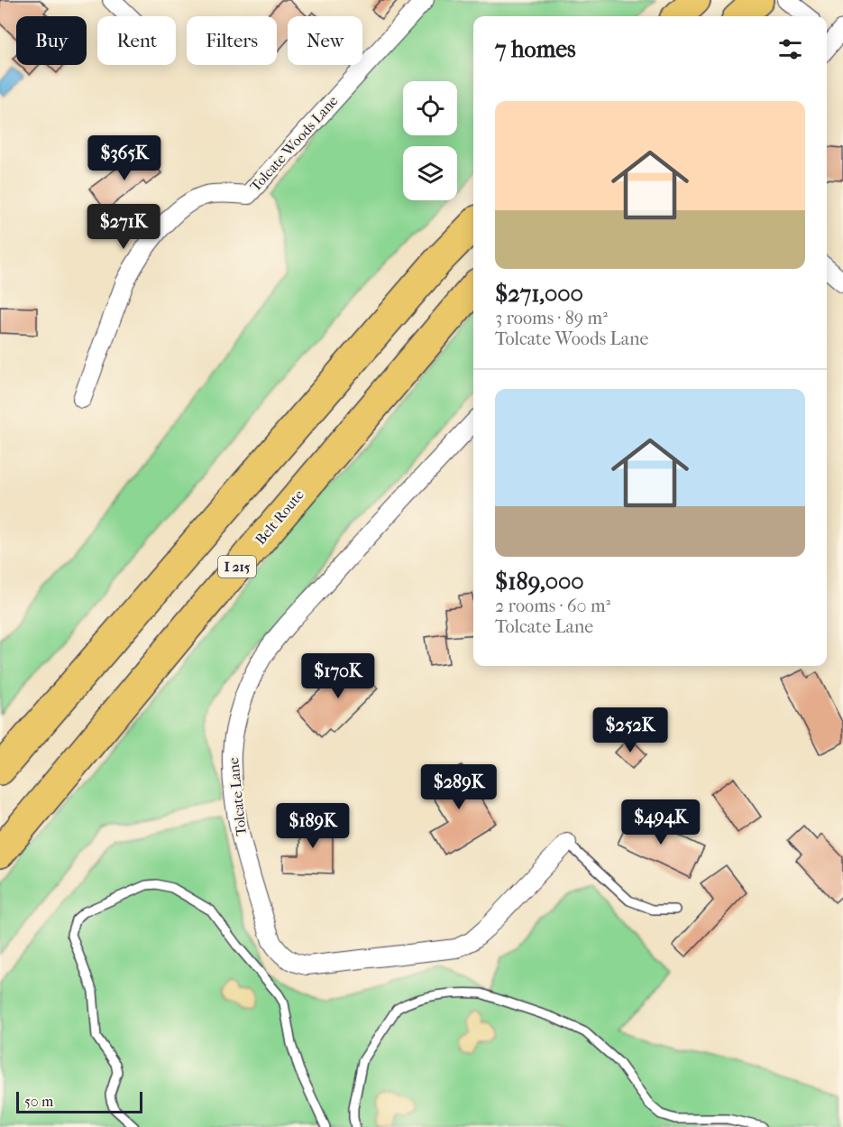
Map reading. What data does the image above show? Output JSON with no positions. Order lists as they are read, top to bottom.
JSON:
{
  "streets": {
    "highway": ["Belt Route", "I 215"],
    "street": ["Tolcate Woods Lane", "Tolcate Lane"]
  },
  "scale_bar": "50 m",
  "page": {
    "chip": [
      "Buy",
      "Rent",
      "Filters",
      "New"
    ],
    "heading": "7 homes",
    "list": [
      {
        "name": "$271,000",
        "note": "3 rooms · 89 m² · Tolcate Woods Lane"
      },
      {
        "name": "$189,000",
        "note": "2 rooms · 60 m² · Tolcate Lane"
      }
    ],
    "price": [
      "$365K",
      "$271K",
      "$170K",
      "$252K",
      "$289K",
      "$494K",
      "$189K"
    ],
    "scale": "50 m"
  }
}
